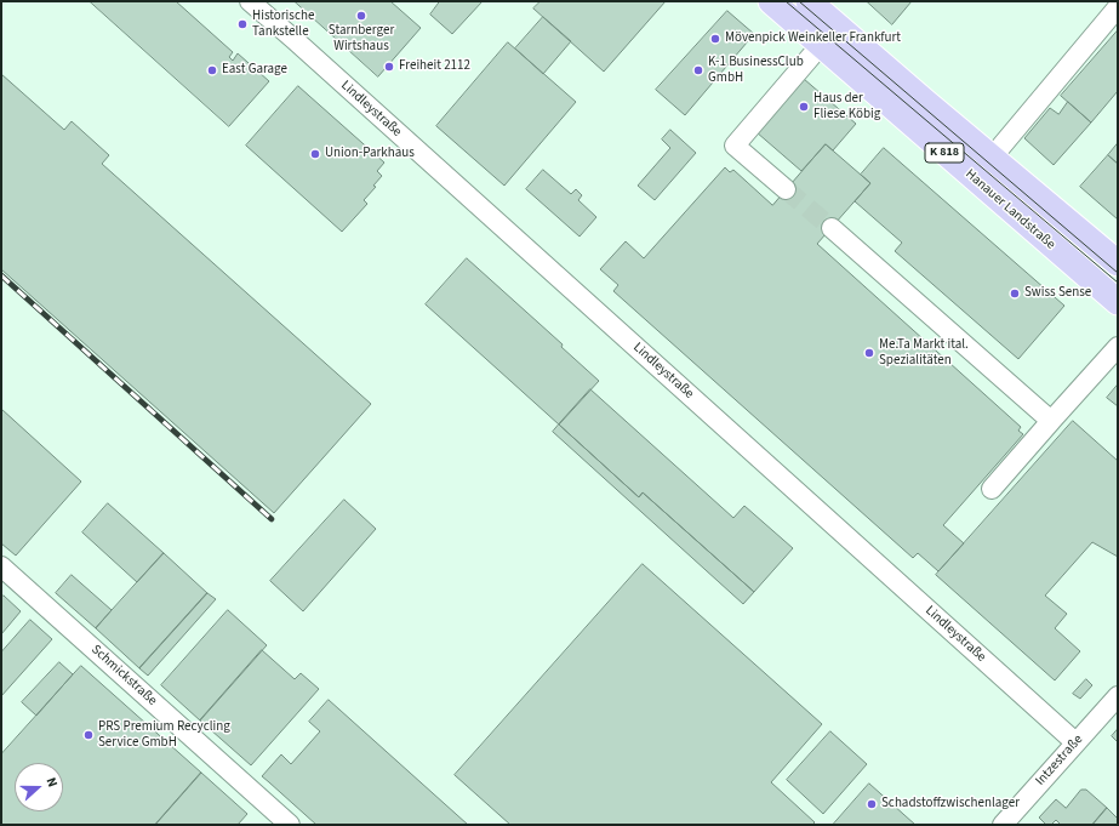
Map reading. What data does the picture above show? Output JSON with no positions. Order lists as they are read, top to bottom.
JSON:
{
  "streets": {
    "main road": ["K 818", "Hanauer Landstraße"],
    "street": ["Lindleystraße", "Schmickstraße", "Intzestraße"]
  },
  "crossings": [
    ["Lindleystraße", "Intzestraße"]
  ],
  "places": [
    "Starnberger Wirtshaus",
    "Historische Tankstelle",
    "Mövenpick Weinkeller Frankfurt",
    "Freiheit 2112",
    "East Garage",
    "K-1 BusinessClub GmbH",
    "Haus der Fliese Köbig",
    "Union-Parkhaus",
    "Swiss Sense",
    "Me.Ta Markt ital. Spezialitäten",
    "PRS Premium Recycling Service GmbH",
    "Schadstoffzwischenlager"
  ],
  "north": "right"
}
